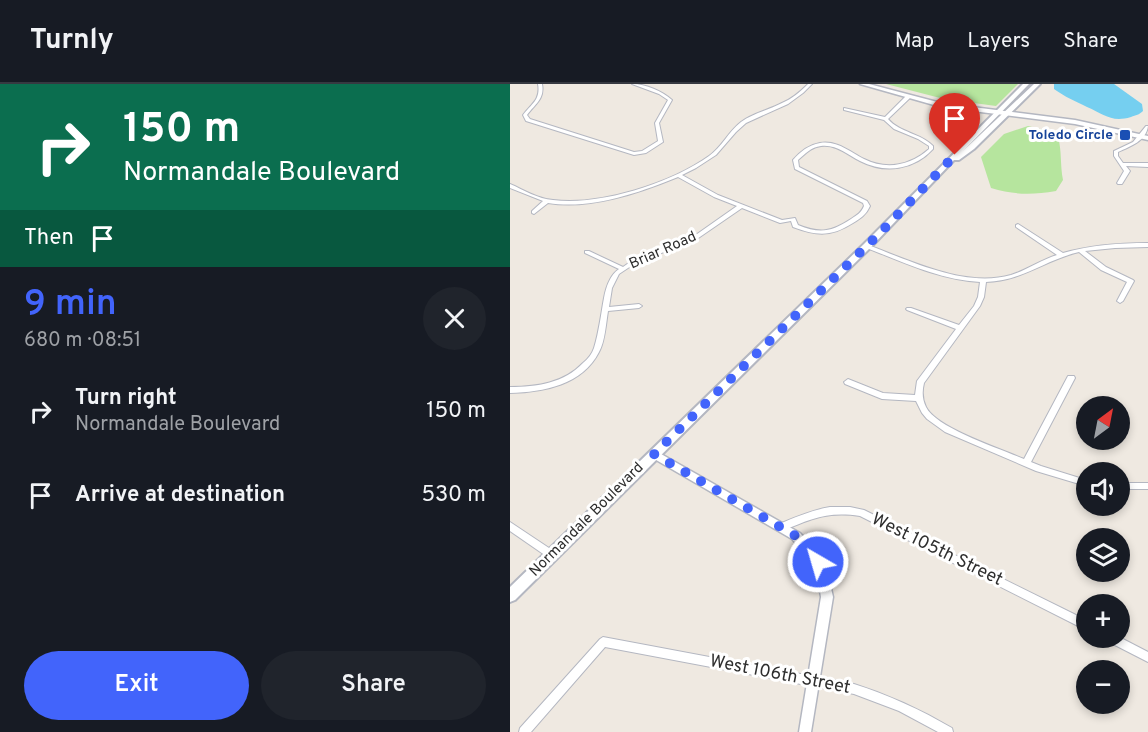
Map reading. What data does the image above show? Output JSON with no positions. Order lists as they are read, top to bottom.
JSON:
{
  "streets": {
    "main road": ["Normandale Boulevard"],
    "street": ["Briar Road", "West 105th Street", "West 106th Street"]
  },
  "places": {
    "transit": ["Toledo Circle"]
  },
  "north": "top right",
  "page": {
    "header": "Turnly",
    "nav": ["Map", "Layers", "Share"],
    "turn": ["150 m", "Normandale Boulevard"],
    "then": "Then",
    "heading": ["9 min", "680 m · 08:51"],
    "list": [
      {
        "name": "Turn right",
        "note": "Normandale Boulevard",
        "value": "150 m"
      },
      {
        "name": "Arrive at destination",
        "value": "530 m"
      }
    ],
    "map_buttons": ["+", "−"],
    "buttons": ["Exit", "Share"]
  }
}
